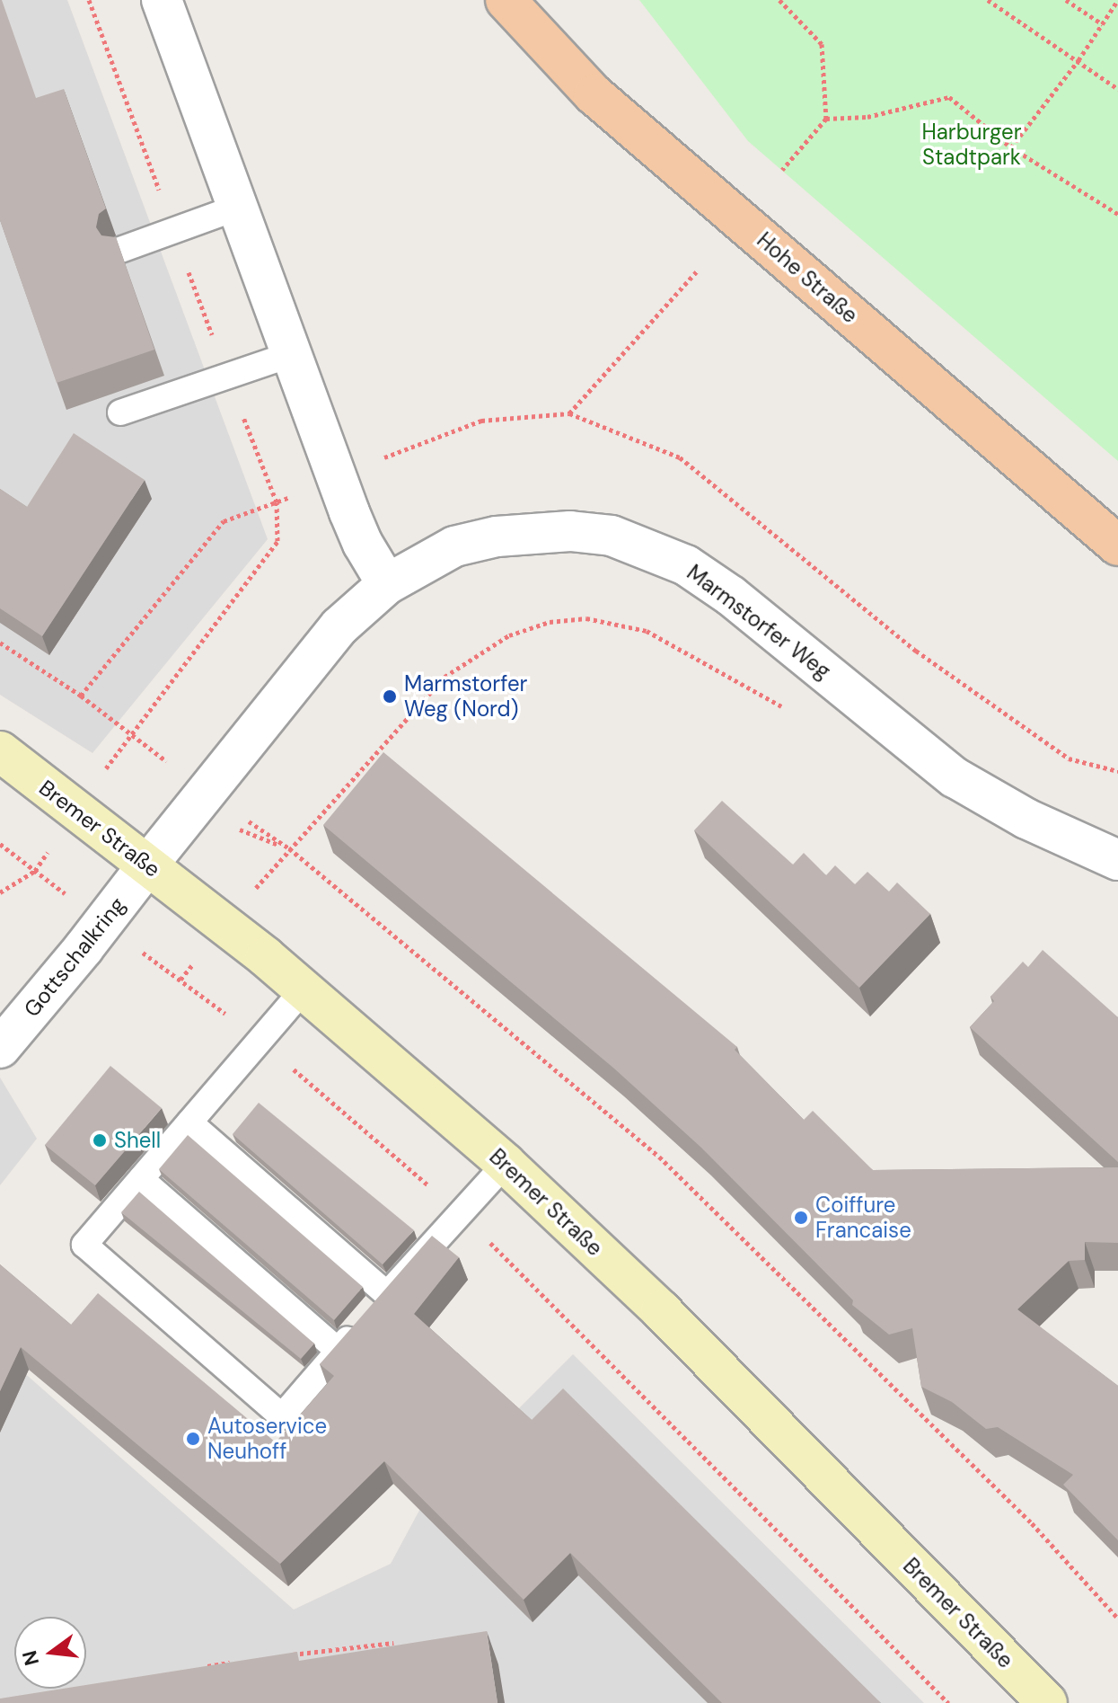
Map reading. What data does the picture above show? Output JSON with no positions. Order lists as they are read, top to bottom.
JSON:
{
  "streets": {
    "main road": ["Hohe Straße", "Bremer Straße"],
    "street": ["Marmstorfer Weg", "Gottschalkring"]
  },
  "crossings": [
    ["Marmstorfer Weg", "Bremer Straße"],
    ["Marmstorfer Weg", "Gottschalkring"],
    ["Bremer Straße", "Gottschalkring"]
  ],
  "parks": ["Harburger Stadtpark"],
  "places": [
    "Marmstorfer Weg (Nord)",
    "Shell",
    "Coiffure Francaise",
    "Autoservice Neuhoff"
  ],
  "north": "left"
}
